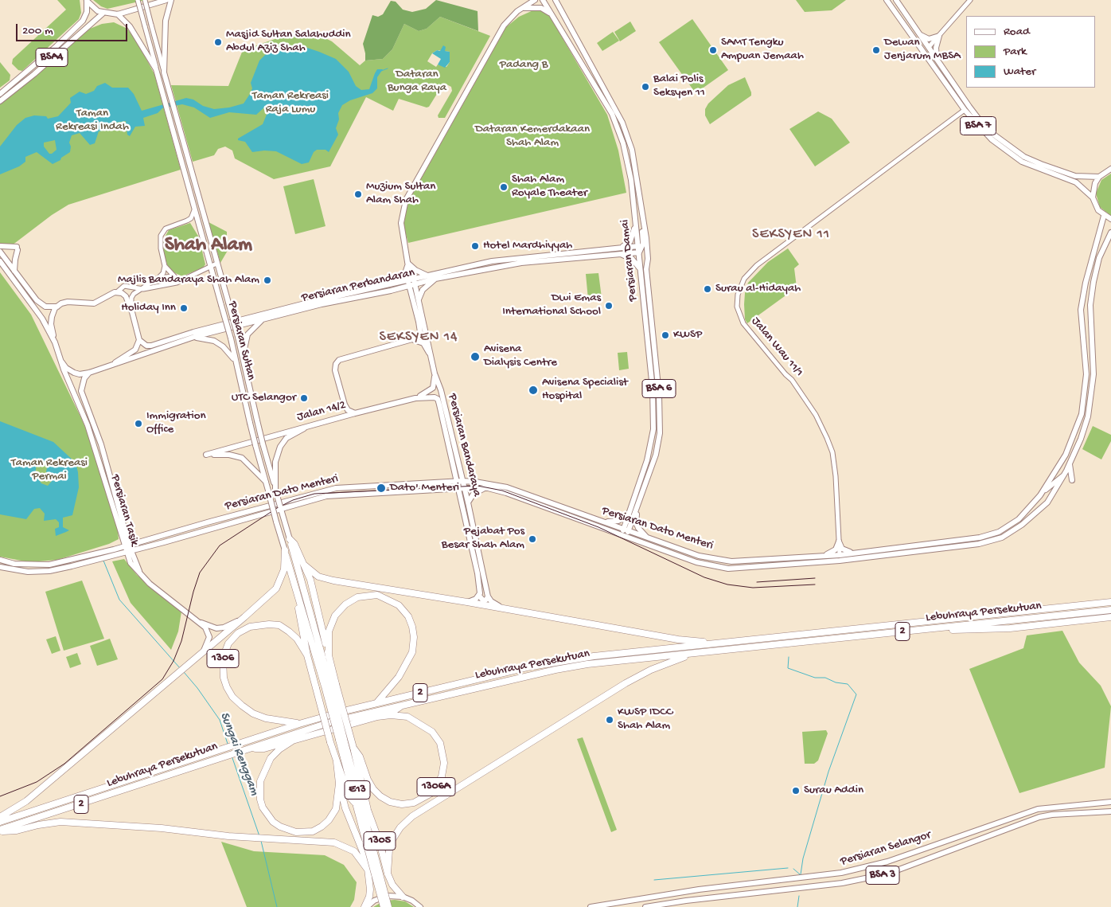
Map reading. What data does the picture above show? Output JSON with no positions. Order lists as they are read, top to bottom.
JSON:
{
  "streets": {
    "highway": [
      "Persiaran Sultan",
      "Lebuhraya Persekutuan",
      "2",
      "1306",
      "1306A",
      "E13",
      "1305"
    ],
    "main road": [
      "BSA4",
      "BSA 7",
      "Persiaran Damai",
      "Persiaran Perbandaran",
      "BSA 6",
      "Jalan 14/2",
      "Persiaran Bandaraya",
      "Persiaran Dato Menteri",
      "Persiaran Tasik",
      "Persiaran Selangor",
      "BSA 3"
    ],
    "street": ["Jalan Wau 11/1"]
  },
  "crossings": [
    ["BSA 7", "Jalan Wau 11/1"],
    ["Persiaran Damai", "Persiaran Perbandaran"],
    ["Persiaran Damai", "Persiaran Dato Menteri"],
    ["Persiaran Perbandaran", "Persiaran Bandaraya"],
    ["Persiaran Perbandaran", "Persiaran Tasik"],
    ["Persiaran Sultan", "Jalan 14/2"],
    ["Persiaran Sultan", "E13"],
    ["Jalan Wau 11/1", "Persiaran Dato Menteri"],
    ["Jalan 14/2", "Persiaran Bandaraya"],
    ["Persiaran Bandaraya", "Persiaran Dato Menteri"],
    ["Persiaran Dato Menteri", "Persiaran Tasik"],
    ["Lebuhraya Persekutuan", "1306"]
  ],
  "districts": ["SEKSYEN 11", "Shah Alam", "SEKSYEN 14"],
  "water": ["Sungai Renggam"],
  "parks": [
    "Padang B",
    "Dataran Bunga Raya",
    "Taman Rekreasi Raja Lumu",
    "Taman Rekreasi Indah",
    "Dataran Kemerdakaan Shah Alam",
    "Taman Rekreasi Permai"
  ],
  "places": [
    "Masjid Sultan Salahuddin Abdul Aziz Shah",
    "SAMT Tengku Ampuan Jemaah",
    "Dewan Jenjarum MBSA",
    "Balai Polis Seksyen 11",
    "Shah Alam Royale Theater",
    "Muzium Sultan Alam Shah",
    "Hotel Mardhiyyah",
    "Majlis Bandaraya Shah Alam",
    "Surau al-Hidayah",
    "Dwi Emas International School",
    "Holiday Inn",
    "KWSP",
    "Avisena Dialysis Centre",
    "Avisena Specialist Hospital",
    "UTC Selangor",
    "Immigration Office",
    "Dato' Menteri",
    "Pejabat Pos Besar Shah Alam",
    "KWSP IDCC Shah Alam",
    "Surau Addin"
  ],
  "legend": ["Road", "Park", "Water"],
  "scale_bar": "200 m"
}
